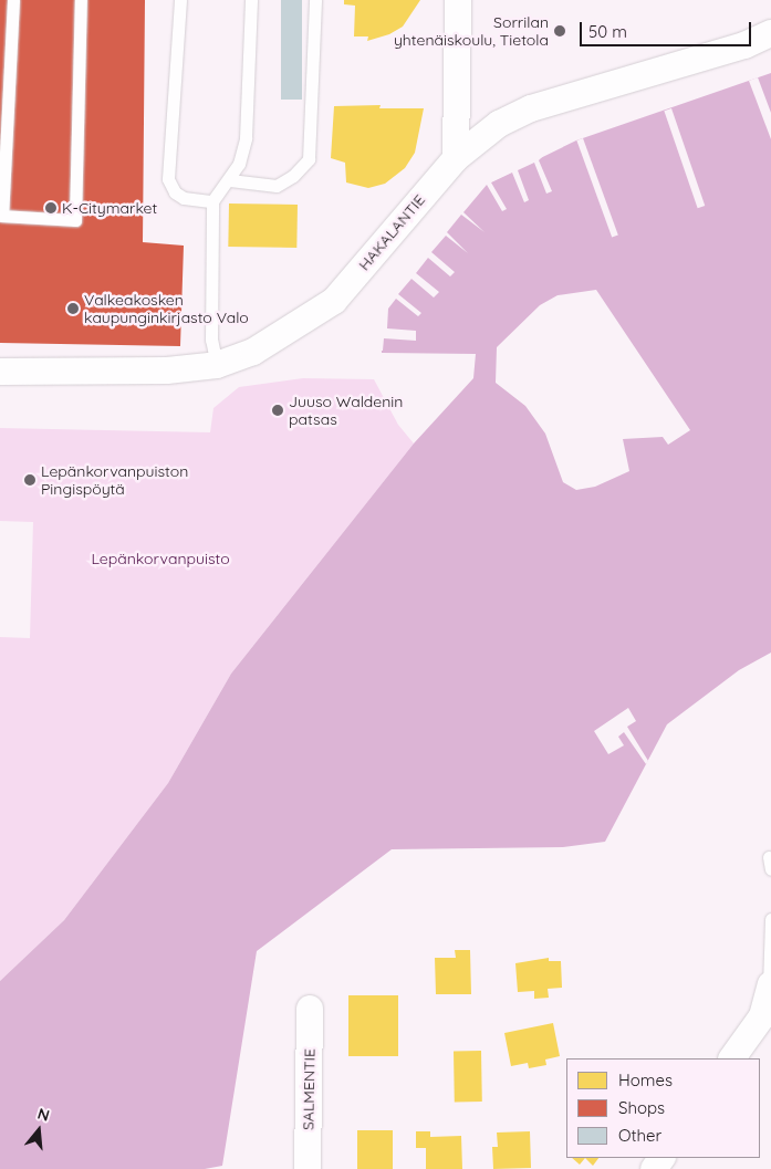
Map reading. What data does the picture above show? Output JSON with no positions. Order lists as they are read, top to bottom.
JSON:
{
  "streets": {
    "street": ["HAKALANTIE", "SALMENTIE"]
  },
  "parks": ["Lepänkorvanpuisto"],
  "places": [
    "Sorrilan yhtenäiskoulu, Tietola",
    "K-Citymarket",
    "Valkeakosken kaupunginkirjasto Valo",
    "Juuso Waldenin patsas",
    "Lepänkorvanpuiston Pingispöytä"
  ],
  "legend": ["Homes", "Shops", "Other"],
  "scale_bar": "50 m",
  "north": "top"
}
